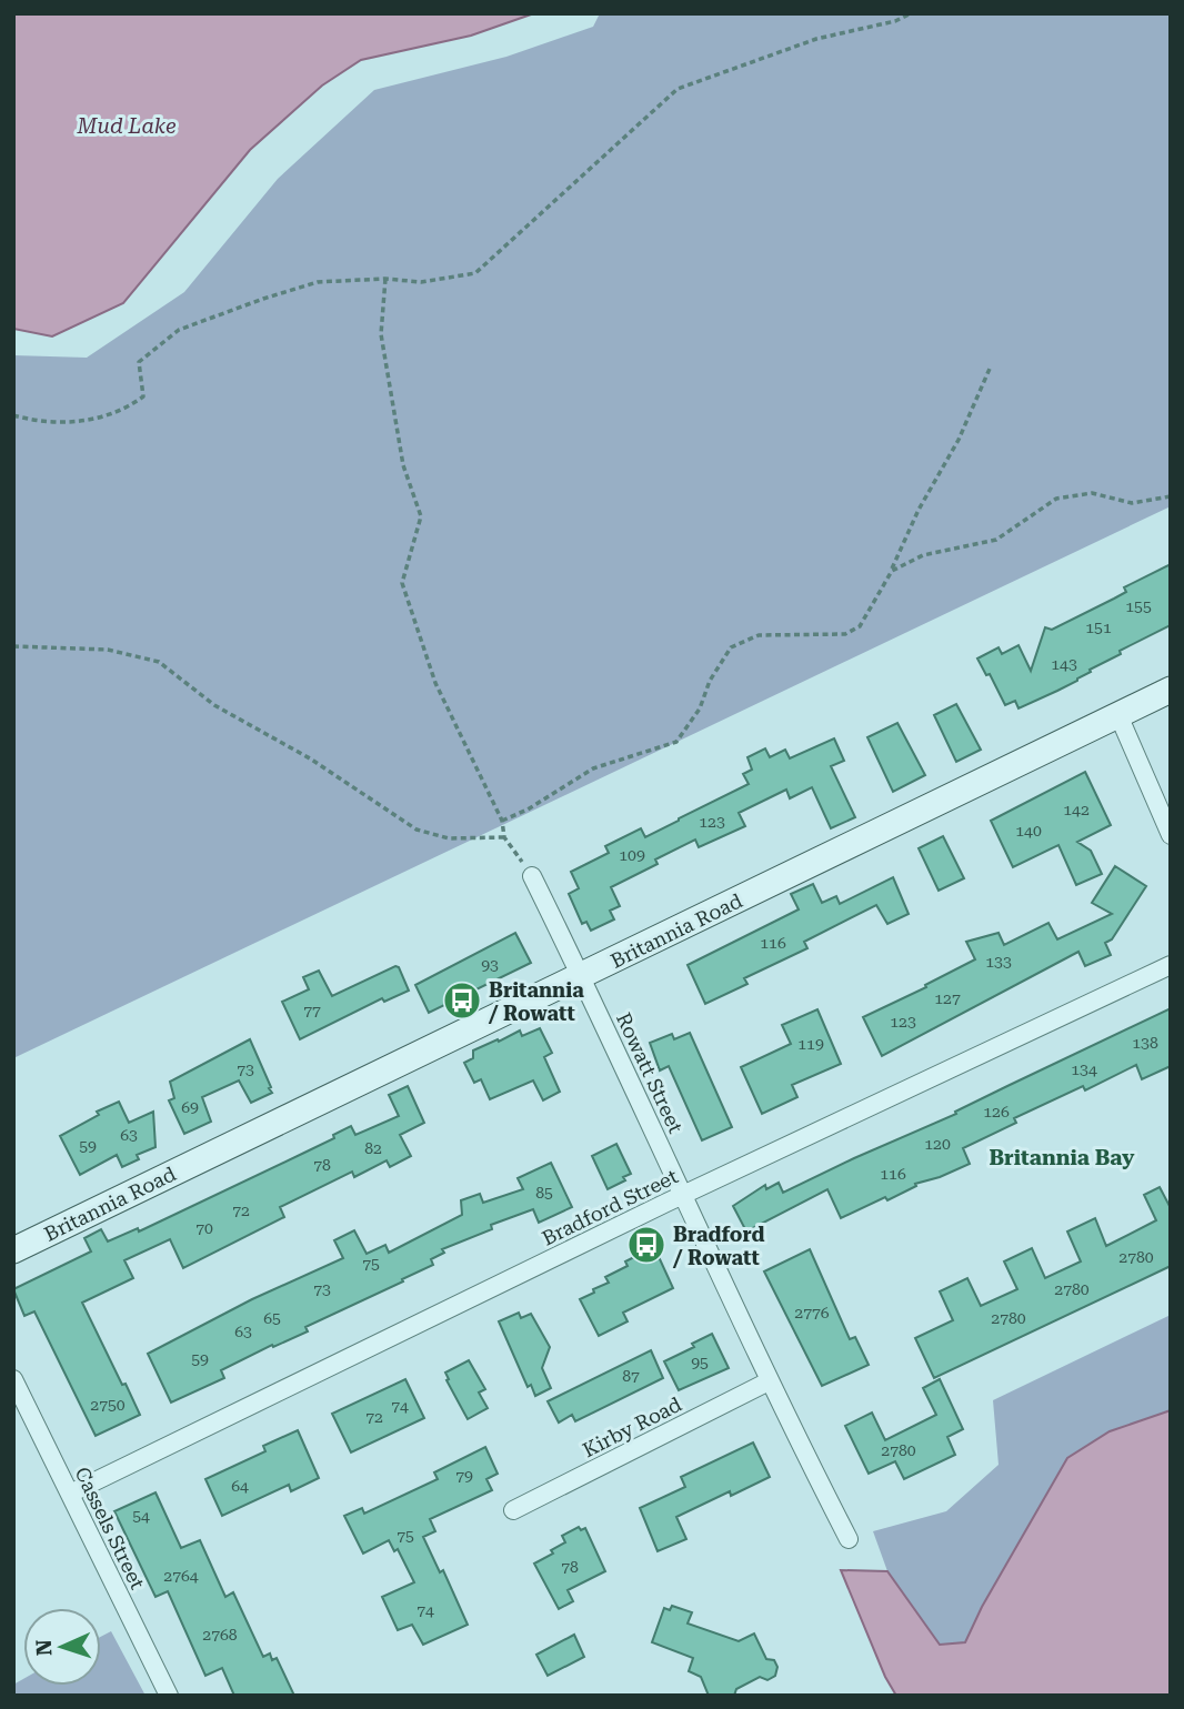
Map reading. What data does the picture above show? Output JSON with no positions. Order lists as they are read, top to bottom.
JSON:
{
  "streets": {
    "street": [
      "Britannia Road",
      "Rowatt Street",
      "Bradford Street",
      "Kirby Road",
      "Cassels Street"
    ]
  },
  "crossings": [
    ["Britannia Road", "Rowatt Street"],
    ["Rowatt Street", "Bradford Street"],
    ["Rowatt Street", "Kirby Road"],
    ["Bradford Street", "Cassels Street"]
  ],
  "districts": ["Britannia Bay"],
  "water": ["Mud Lake"],
  "places": {
    "bus stop": ["Britannia / Rowatt", "Bradford / Rowatt"]
  },
  "house_numbers": [
    "155",
    "151",
    "143",
    "142",
    "123",
    "140",
    "109",
    "116",
    "133",
    "93",
    "127",
    "77",
    "123",
    "138",
    "119",
    "73",
    "134",
    "69",
    "126",
    "63",
    "120",
    "59",
    "82",
    "78",
    "116",
    "85",
    "72",
    "70",
    "2780",
    "75",
    "73",
    "2780",
    "2776",
    "65",
    "2780",
    "63",
    "59",
    "95",
    "87",
    "2750",
    "74",
    "72",
    "2780",
    "79",
    "64",
    "54",
    "75",
    "78",
    "2764",
    "74",
    "2768"
  ],
  "north": "left"
}
